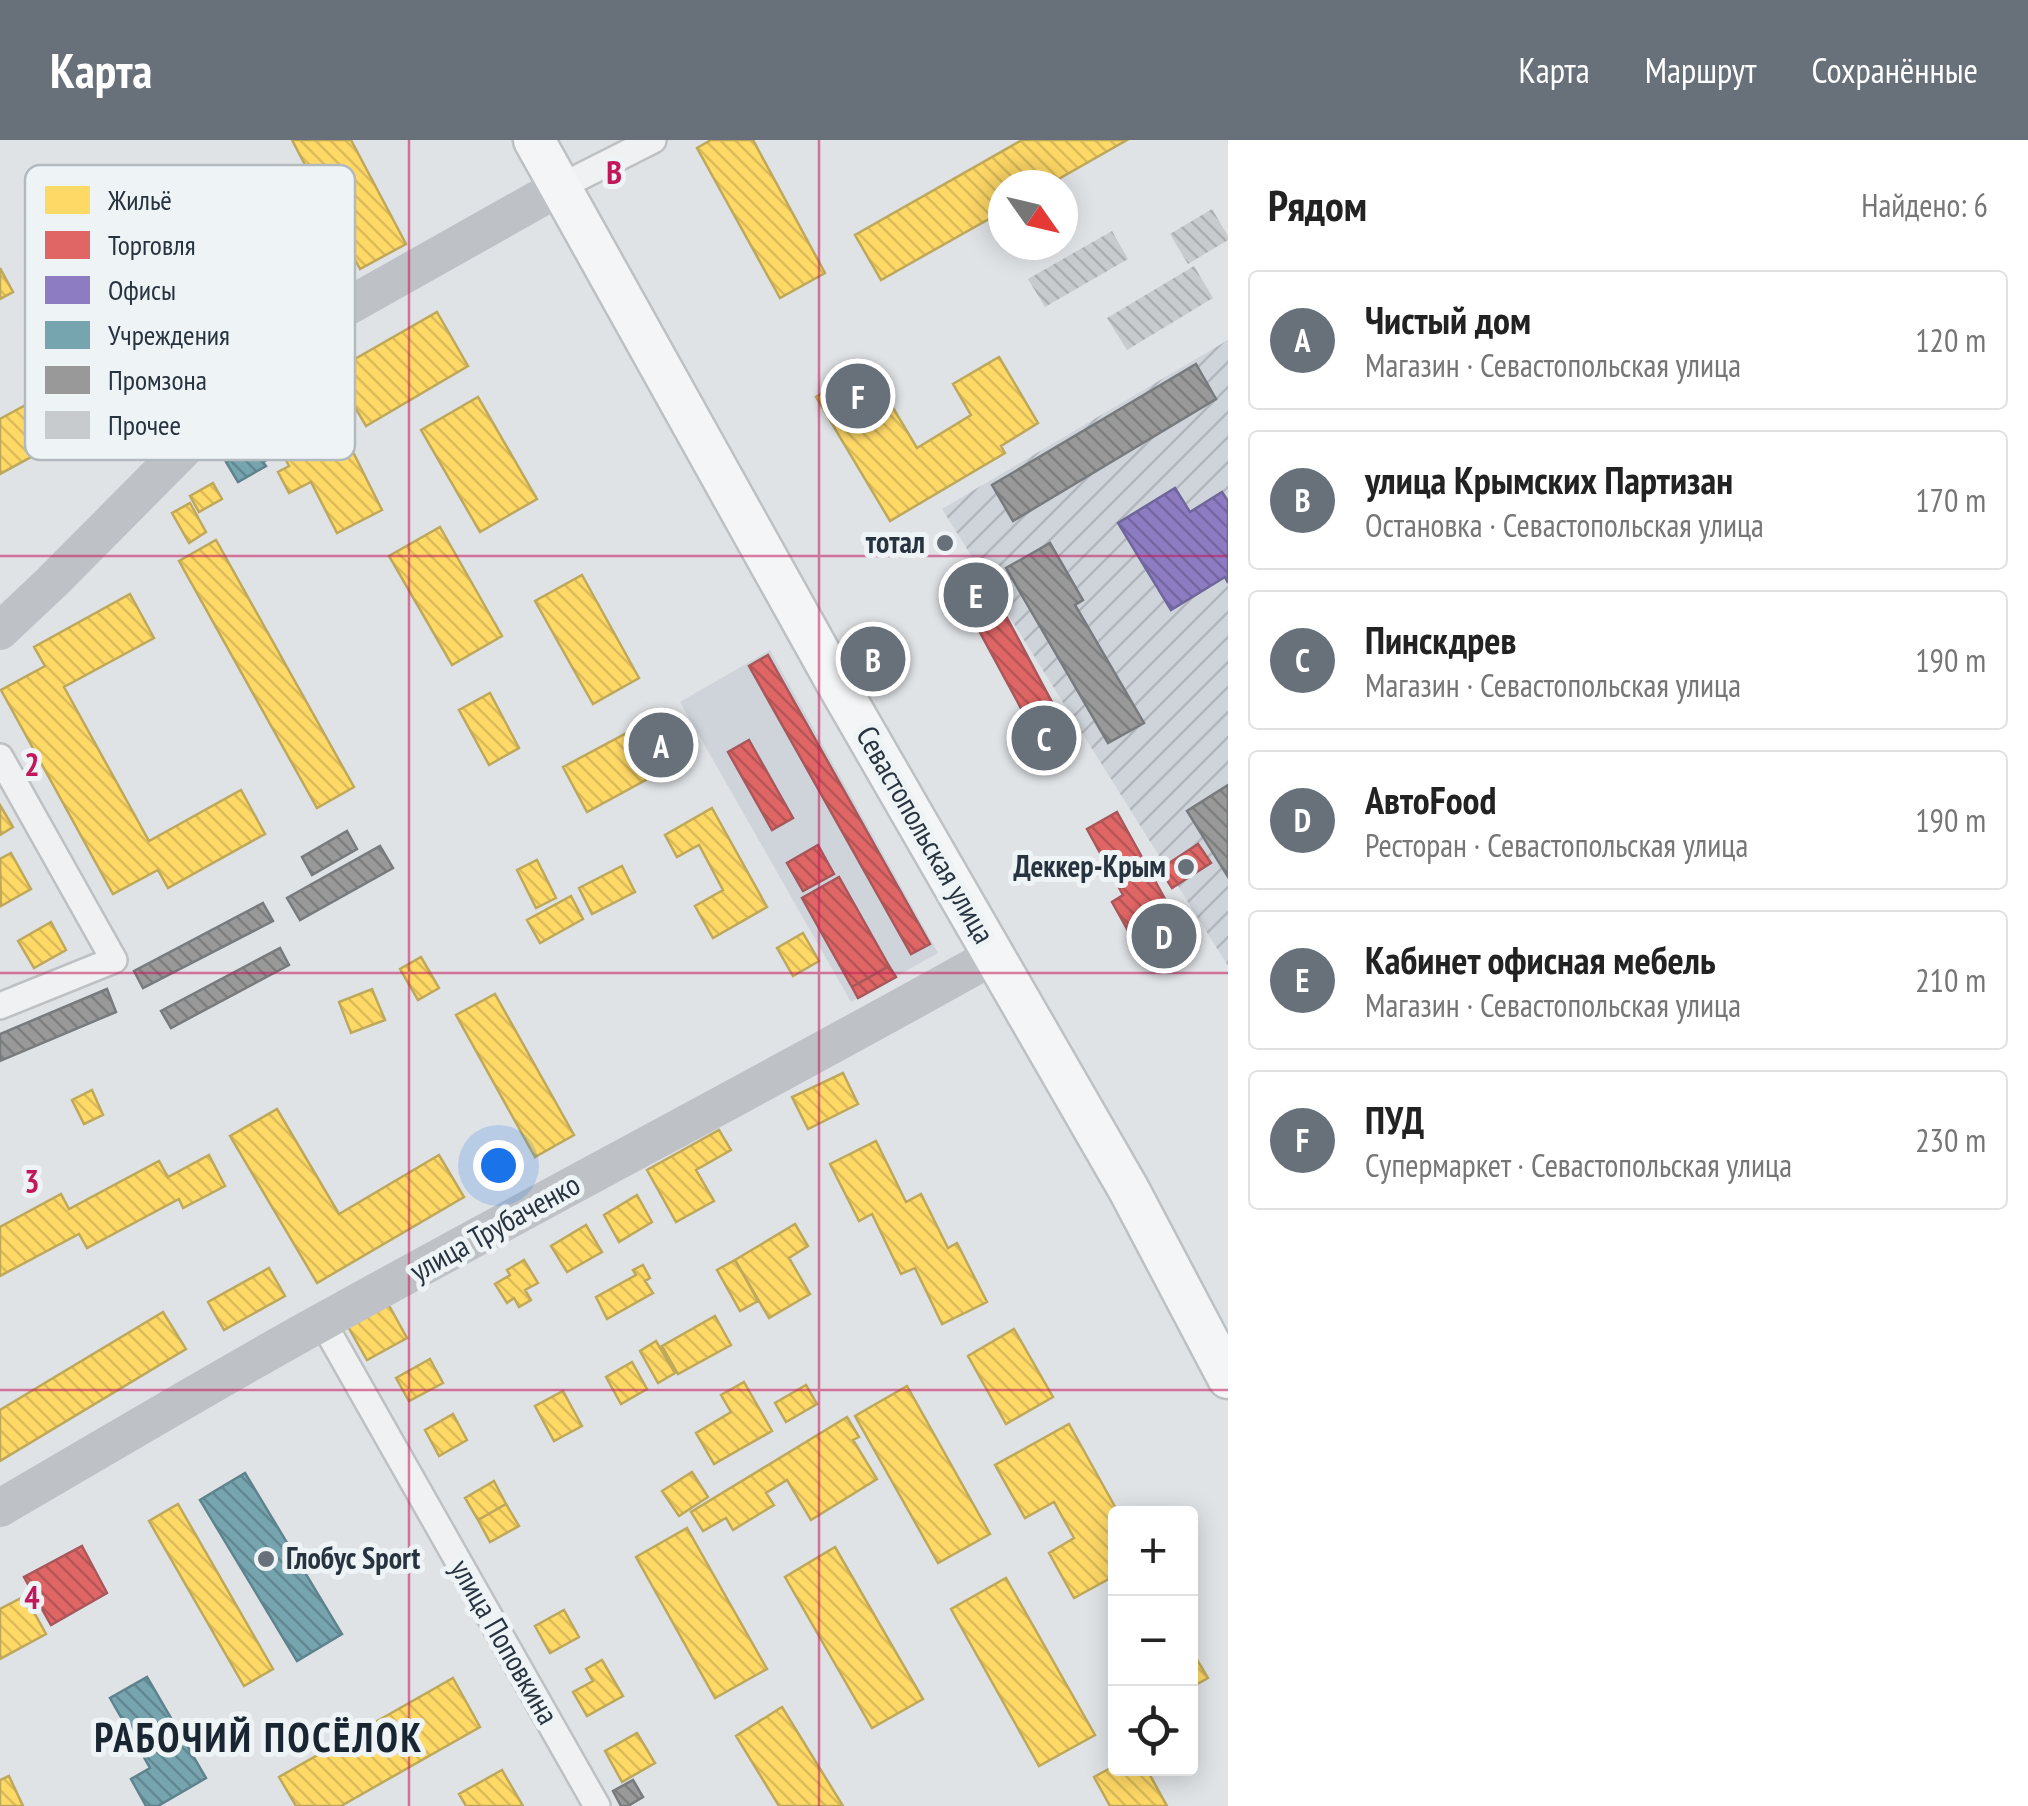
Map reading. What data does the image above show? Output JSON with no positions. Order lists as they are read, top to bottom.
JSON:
{
  "streets": {
    "main road": ["Севастопольская улица"],
    "street": ["улица Трубаченко", "улица Поповкина"]
  },
  "crossings": [
    ["Севастопольская улица", "улица Трубаченко"],
    ["улица Трубаченко", "улица Поповкина"]
  ],
  "districts": ["РАБОЧИЙ ПОСЁЛОК"],
  "places": ["тотал", "Деккер-Крым", "Глобус Sport"],
  "legend": [
    "Жильё",
    "Торговля",
    "Офисы",
    "Учреждения",
    "Промзона",
    "Прочее"
  ],
  "north": "bottom right",
  "page": {
    "header": "Карта",
    "nav": ["Карта", "Маршрут", "Сохранённые"],
    "heading": ["Рядом", "Найдено: 6"],
    "list": [
      {
        "mark": "A",
        "name": "Чистый дом",
        "note": "Магазин · Севастопольская улица",
        "value": "120 m"
      },
      {
        "mark": "B",
        "name": "улица Крымских Партизан",
        "note": "Остановка · Севастопольская улица",
        "value": "170 m"
      },
      {
        "mark": "C",
        "name": "Пинскдрев",
        "note": "Магазин · Севастопольская улица",
        "value": "190 m"
      },
      {
        "mark": "D",
        "name": "АвтоFood",
        "note": "Ресторан · Севастопольская улица",
        "value": "190 m"
      },
      {
        "mark": "E",
        "name": "Кабинет офисная мебель",
        "note": "Магазин · Севастопольская улица",
        "value": "210 m"
      },
      {
        "mark": "F",
        "name": "ПУД",
        "note": "Супермаркет · Севастопольская улица",
        "value": "230 m"
      }
    ],
    "pins": [
      "F",
      "E",
      "B",
      "C",
      "A",
      "D"
    ],
    "map_buttons": ["+", "−"]
  },
  "grid": {
    "columns": ["B"],
    "rows": ["2", "3", "4"]
  }
}
